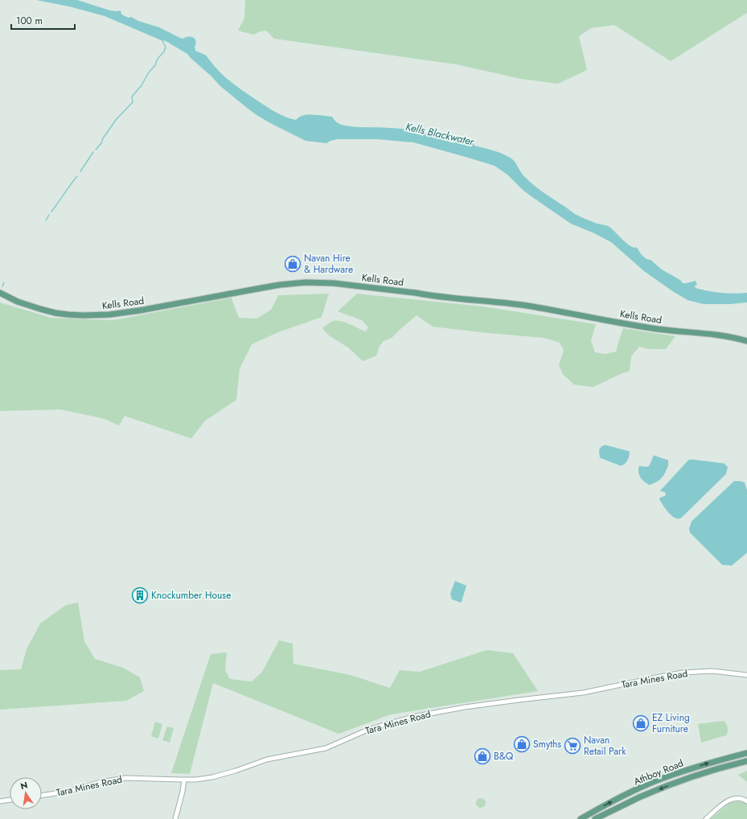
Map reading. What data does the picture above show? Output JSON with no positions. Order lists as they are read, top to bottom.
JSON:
{
  "streets": {
    "main road": ["Kells Road", "Athboy Road"],
    "street": ["Tara Mines Road"]
  },
  "water": ["Kells Blackwater"],
  "places": {
    "shop": [
      "Navan Hire & Hardware",
      "EZ Living Furniture",
      "Smyths",
      "B&Q"
    ],
    "building": ["Knockumber House"],
    "supermarket": ["Navan Retail Park"]
  },
  "scale_bar": "100 m",
  "north": "top"
}
